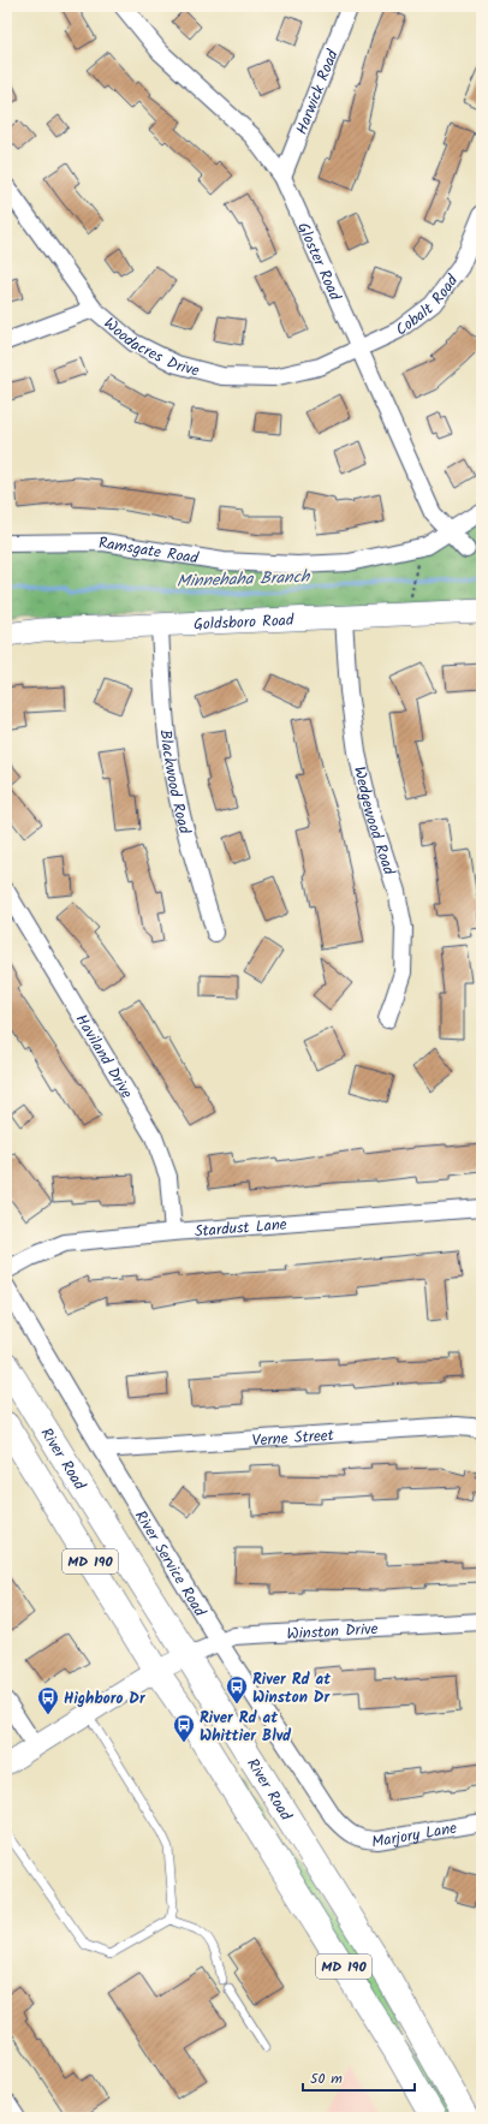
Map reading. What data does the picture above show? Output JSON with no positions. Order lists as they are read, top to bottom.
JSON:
{
  "streets": {
    "main road": ["Goldsboro Road", "River Road", "MD 190"],
    "street": [
      "Harwick Road",
      "Gloster Road",
      "Cobalt Road",
      "Woodacres Drive",
      "Ramsgate Road",
      "Blackwood Road",
      "Wedgewood Road",
      "Haviland Drive",
      "Stardust Lane",
      "Verne Street",
      "River Service Road",
      "Winston Drive",
      "Marjory Lane"
    ]
  },
  "crossings": [
    ["Harwick Road", "Gloster Road"],
    ["Gloster Road", "Cobalt Road"],
    ["Gloster Road", "Woodacres Drive"],
    ["Gloster Road", "Ramsgate Road"],
    ["Cobalt Road", "Woodacres Drive"],
    ["Goldsboro Road", "Blackwood Road"],
    ["Goldsboro Road", "Wedgewood Road"],
    ["Haviland Drive", "Stardust Lane"],
    ["Verne Street", "River Service Road"],
    ["River Road", "Winston Drive"],
    ["River Service Road", "Winston Drive"],
    ["River Service Road", "Marjory Lane"]
  ],
  "water": ["Minnehaha Branch"],
  "places": {
    "bus stop": ["River Rd at Winston Dr", "Highboro Dr", "River Rd at Whittier Blvd"]
  },
  "scale_bar": "50 m"
}
